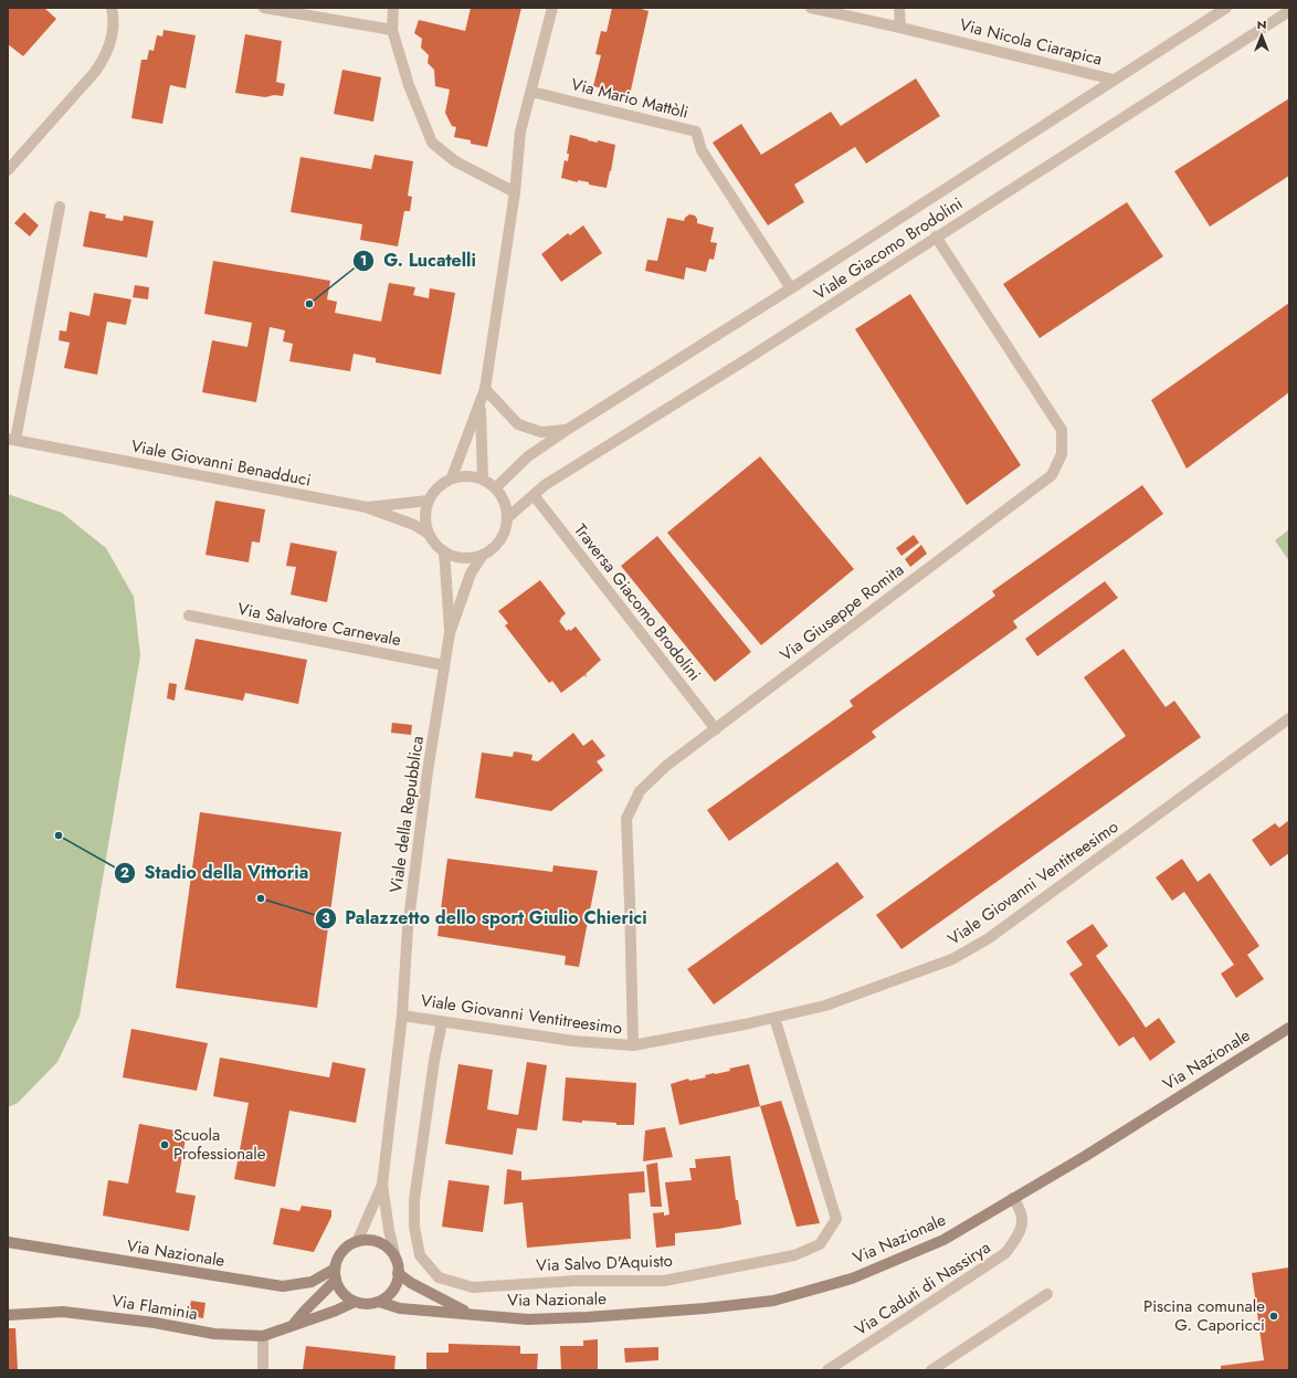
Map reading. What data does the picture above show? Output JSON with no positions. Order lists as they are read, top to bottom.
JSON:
{
  "streets": {
    "main road": ["Via Nazionale", "Via Flaminia"],
    "street": [
      "Via Nicola Ciarapica",
      "Via Mario Mattòli",
      "Viale Giacomo Brodolini",
      "Viale Giovanni Benadduci",
      "Traversa Giacomo Brodolini",
      "Via Giuseppe Romita",
      "Via Salvatore Carnevale",
      "Viale della Repubblica",
      "Viale Giovanni Ventitreesimo",
      "Via Salvo D'Aquisto",
      "Via Caduti di Nassirya"
    ]
  },
  "crossings": [
    ["Via Nicola Ciarapica", "Viale Giacomo Brodolini"],
    ["Via Mario Mattòli", "Viale Giacomo Brodolini"],
    ["Viale Giacomo Brodolini", "Viale Giovanni Benadduci"],
    ["Viale Giacomo Brodolini", "Traversa Giacomo Brodolini"],
    ["Viale Giacomo Brodolini", "Via Giuseppe Romita"],
    ["Viale Giacomo Brodolini", "Viale della Repubblica"],
    ["Viale Giovanni Benadduci", "Viale della Repubblica"],
    ["Traversa Giacomo Brodolini", "Via Giuseppe Romita"],
    ["Via Giuseppe Romita", "Viale Giovanni Ventitreesimo"],
    ["Via Salvatore Carnevale", "Viale della Repubblica"],
    ["Viale della Repubblica", "Viale Giovanni Ventitreesimo"],
    ["Viale della Repubblica", "Via Nazionale"],
    ["Viale della Repubblica", "Via Flaminia"],
    ["Viale Giovanni Ventitreesimo", "Via Salvo D'Aquisto"],
    ["Via Nazionale", "Via Caduti di Nassirya"],
    ["Via Nazionale", "Via Flaminia"]
  ],
  "places": [
    "G. Lucatelli",
    "Stadio della Vittoria",
    "Palazzetto dello sport Giulio Chierici",
    "Scuola Professionale",
    "Piscina comunale G. Caporicci"
  ],
  "north": "top"
}
